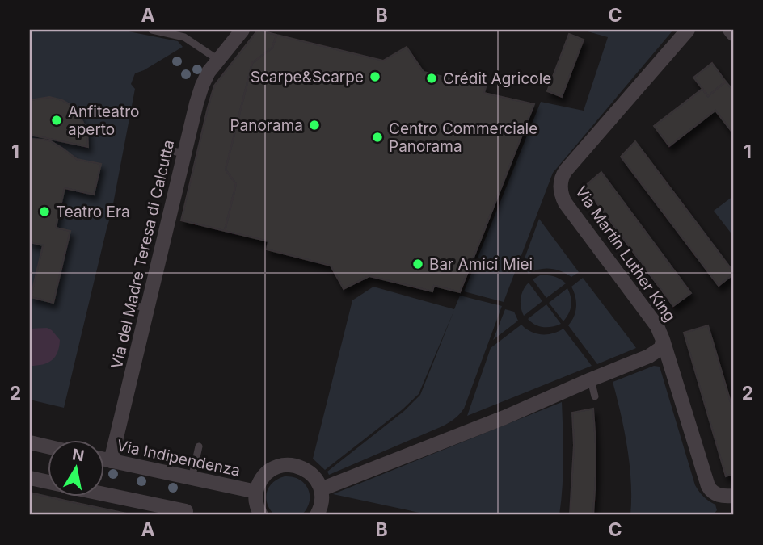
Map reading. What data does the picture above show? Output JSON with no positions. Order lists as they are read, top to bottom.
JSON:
{
  "streets": {
    "street": ["Via Martin Luther King", "Via del Madre Teresa di Calcutta", "Via Indipendenza"]
  },
  "crossings": [
    ["Via del Madre Teresa di Calcutta", "Via Indipendenza"]
  ],
  "places": [
    "Scarpe&Scarpe",
    "Crédit Agricole",
    "Anfiteatro aperto",
    "Panorama",
    "Centro Commerciale Panorama",
    "Teatro Era",
    "Bar Amici Miei"
  ],
  "north": "top",
  "grid": {
    "columns": ["A", "B", "C"],
    "rows": ["1", "2"]
  }
}
